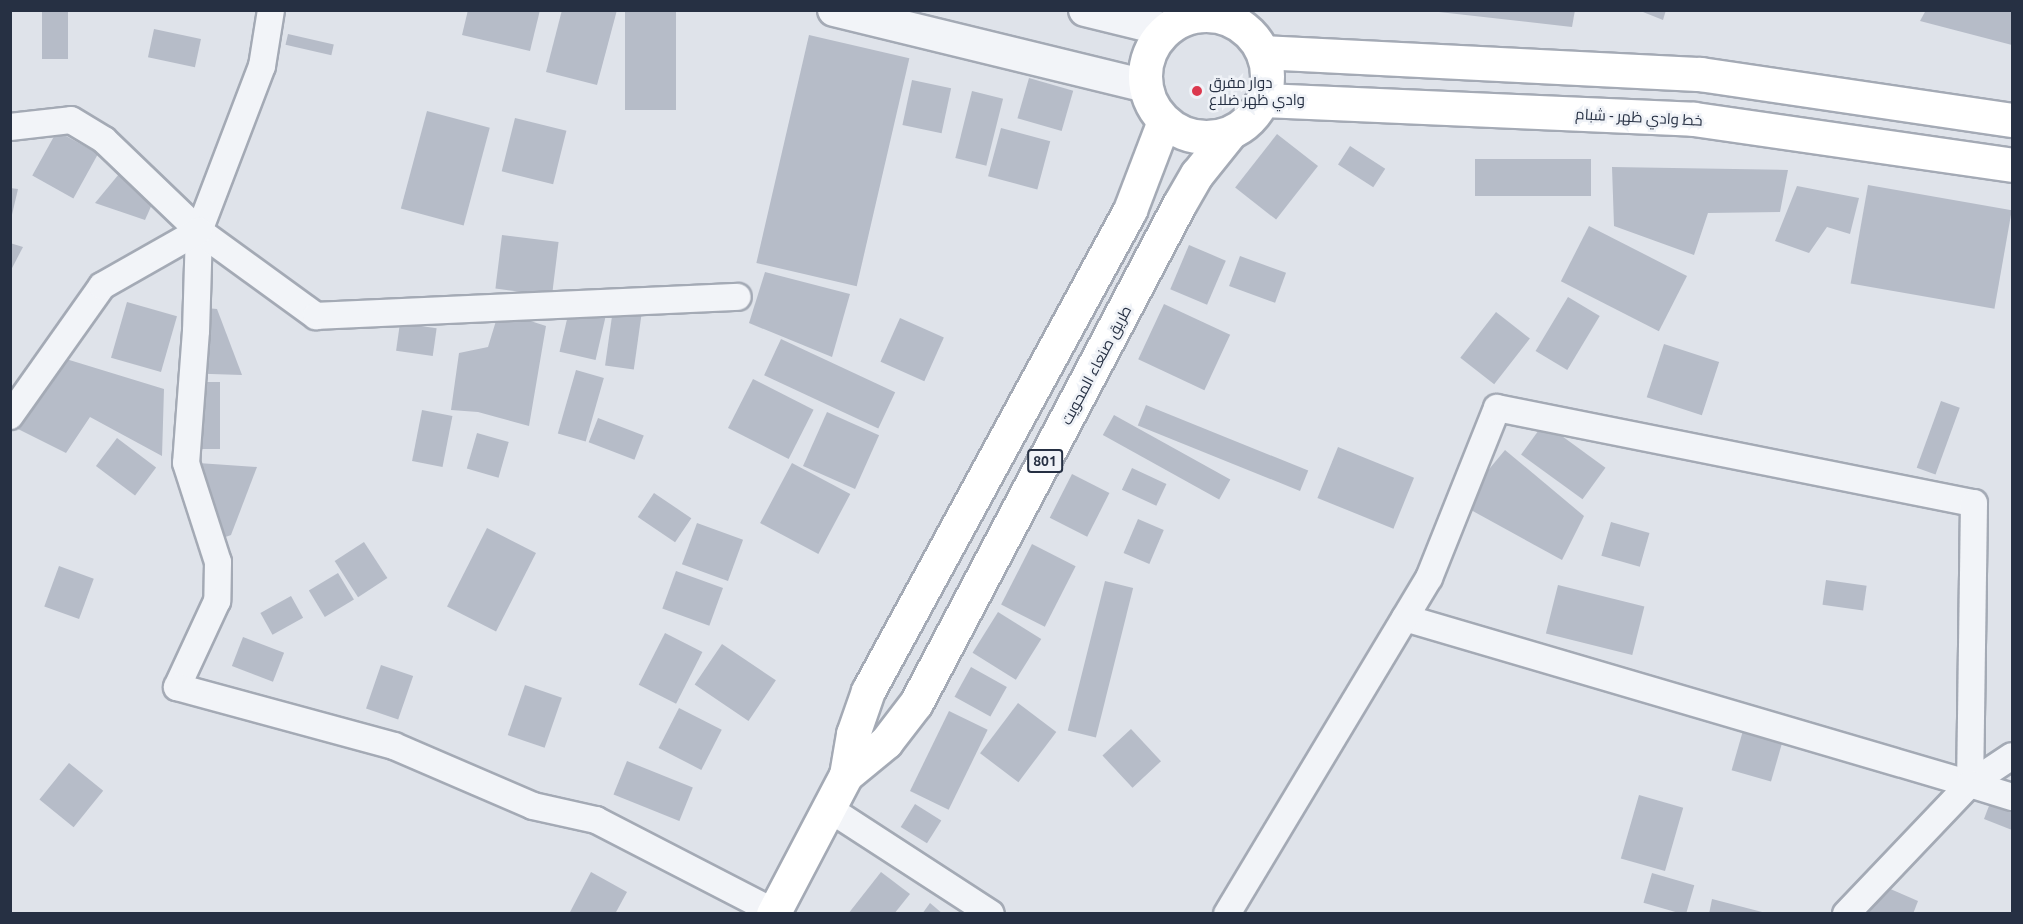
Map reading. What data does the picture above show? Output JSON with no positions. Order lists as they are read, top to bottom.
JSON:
{
  "streets": {
    "main road": ["خط وادي ظهر - شبام", "طريق صنعاء المحويت", "801"]
  },
  "crossings": [
    ["خط وادي ظهر - شبام", "طريق صنعاء المحويت"]
  ],
  "places": ["دوار مفرق وادي ظهر ضلاع"]
}
